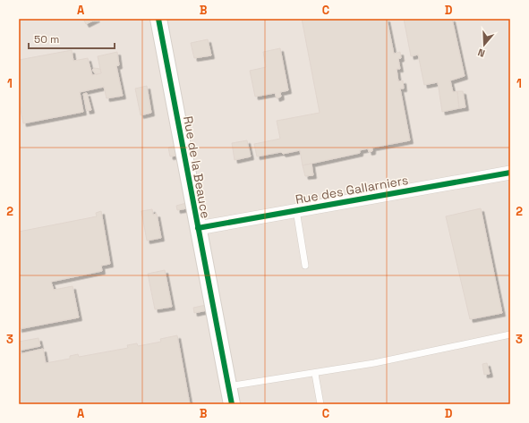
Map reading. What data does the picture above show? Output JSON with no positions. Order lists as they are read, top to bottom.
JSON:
{
  "streets": {
    "street": ["Rue de la Beauce", "Rue des Gallarniers"]
  },
  "crossings": [
    ["Rue de la Beauce", "Rue des Gallarniers"]
  ],
  "scale_bar": "50 m",
  "north": "bottom",
  "grid": {
    "columns": [
      "A",
      "B",
      "C",
      "D"
    ],
    "rows": ["1", "2", "3"]
  }
}
